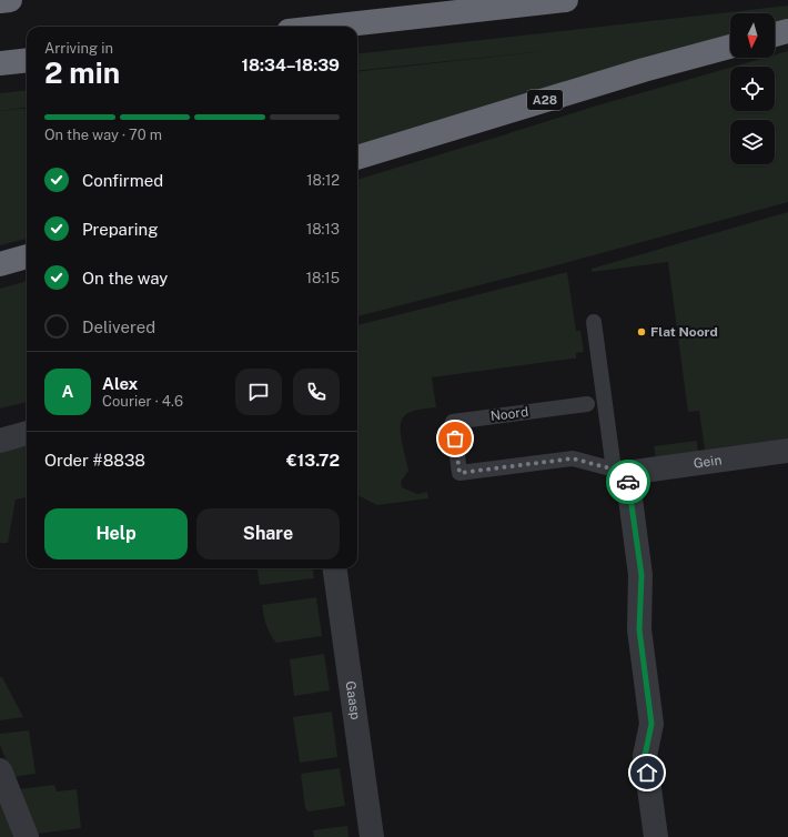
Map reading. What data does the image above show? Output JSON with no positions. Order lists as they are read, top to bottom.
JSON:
{
  "streets": {
    "highway": ["A28"],
    "street": ["Gein", "Gaasp"],
    "lane": ["Noord"]
  },
  "crossings": [
    ["Noord", "Gein"]
  ],
  "places": ["Flat Noord"],
  "north": "bottom",
  "page": {
    "heading": ["2 min", "Arriving in", "18:34–18:39"],
    "panel": [
      "Alex",
      "Courier · 4.6",
      "Order #8838",
      "€13.72"
    ],
    "bar": "On the way · 70 m",
    "list": [
      ["Confirmed", "18:12"],
      ["Preparing", "18:13"],
      ["On the way", "18:15"],
      "Delivered"
    ],
    "round": "A",
    "buttons": ["Help", "Share"]
  }
}
